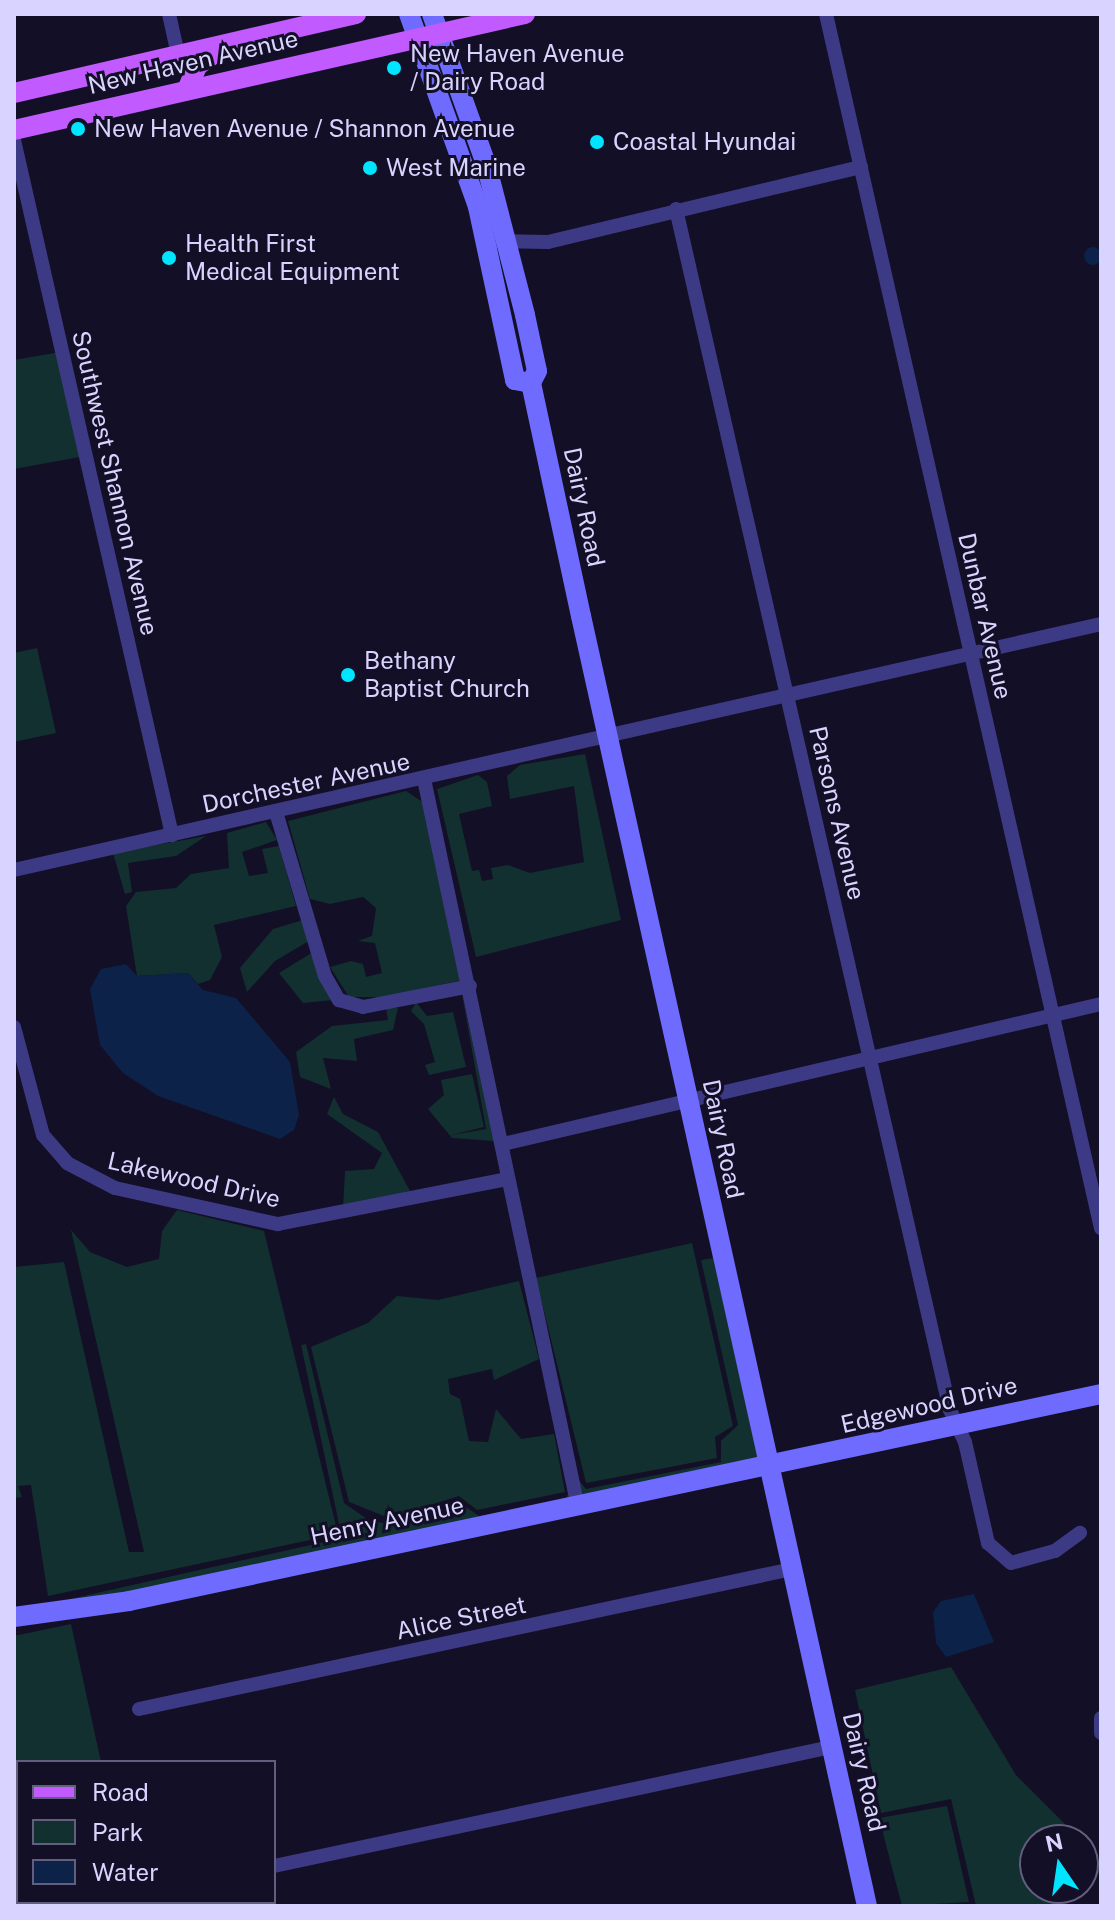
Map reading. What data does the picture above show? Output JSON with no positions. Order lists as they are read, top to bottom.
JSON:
{
  "streets": {
    "main road": ["New Haven Avenue"],
    "street": [
      "Southwest Shannon Avenue",
      "Dairy Road",
      "Dunbar Avenue",
      "Dorchester Avenue",
      "Parsons Avenue",
      "Lakewood Drive",
      "Edgewood Drive",
      "Henry Avenue",
      "Alice Street"
    ]
  },
  "crossings": [
    ["New Haven Avenue", "Dairy Road"],
    ["Southwest Shannon Avenue", "Dorchester Avenue"],
    ["Dairy Road", "Dorchester Avenue"],
    ["Dairy Road", "Edgewood Drive"],
    ["Dairy Road", "Henry Avenue"],
    ["Dairy Road", "Alice Street"],
    ["Dunbar Avenue", "Dorchester Avenue"],
    ["Dorchester Avenue", "Parsons Avenue"],
    ["Parsons Avenue", "Edgewood Drive"],
    ["Edgewood Drive", "Henry Avenue"]
  ],
  "places": [
    "New Haven Avenue / Dairy Road",
    "New Haven Avenue / Shannon Avenue",
    "Coastal Hyundai",
    "West Marine",
    "Health First Medical Equipment",
    "Bethany Baptist Church"
  ],
  "legend": ["Road", "Park", "Water"],
  "north": "top"
}
